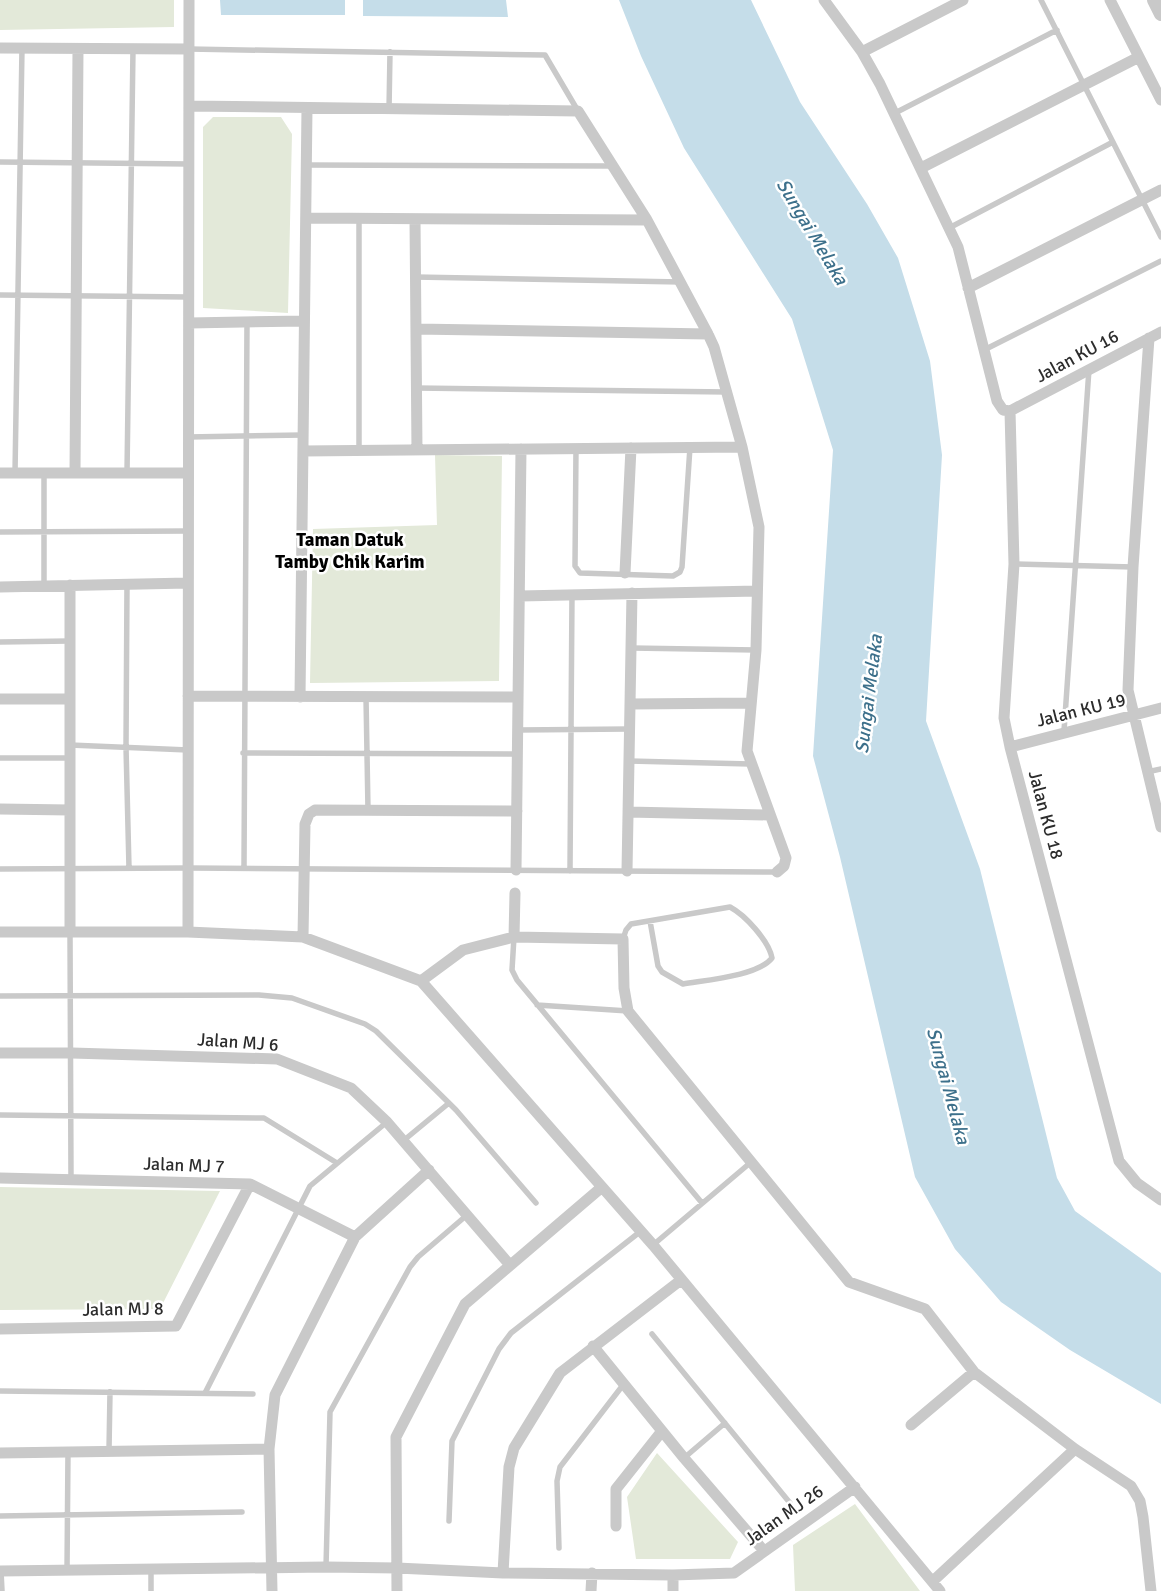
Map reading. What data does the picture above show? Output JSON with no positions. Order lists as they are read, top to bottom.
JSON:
{
  "streets": {
    "street": [
      "Jalan KU 16",
      "Jalan KU 19",
      "Jalan KU 18",
      "Jalan MJ 6",
      "Jalan MJ 7",
      "Jalan MJ 8",
      "Jalan MJ 26"
    ]
  },
  "crossings": [
    ["Jalan KU 16", "Jalan KU 18"],
    ["Jalan KU 19", "Jalan KU 18"],
    ["Jalan MJ 7", "Jalan MJ 8"]
  ],
  "districts": ["Taman Datuk Tamby Chik Karim"],
  "water": ["Sungai Melaka"]
}
